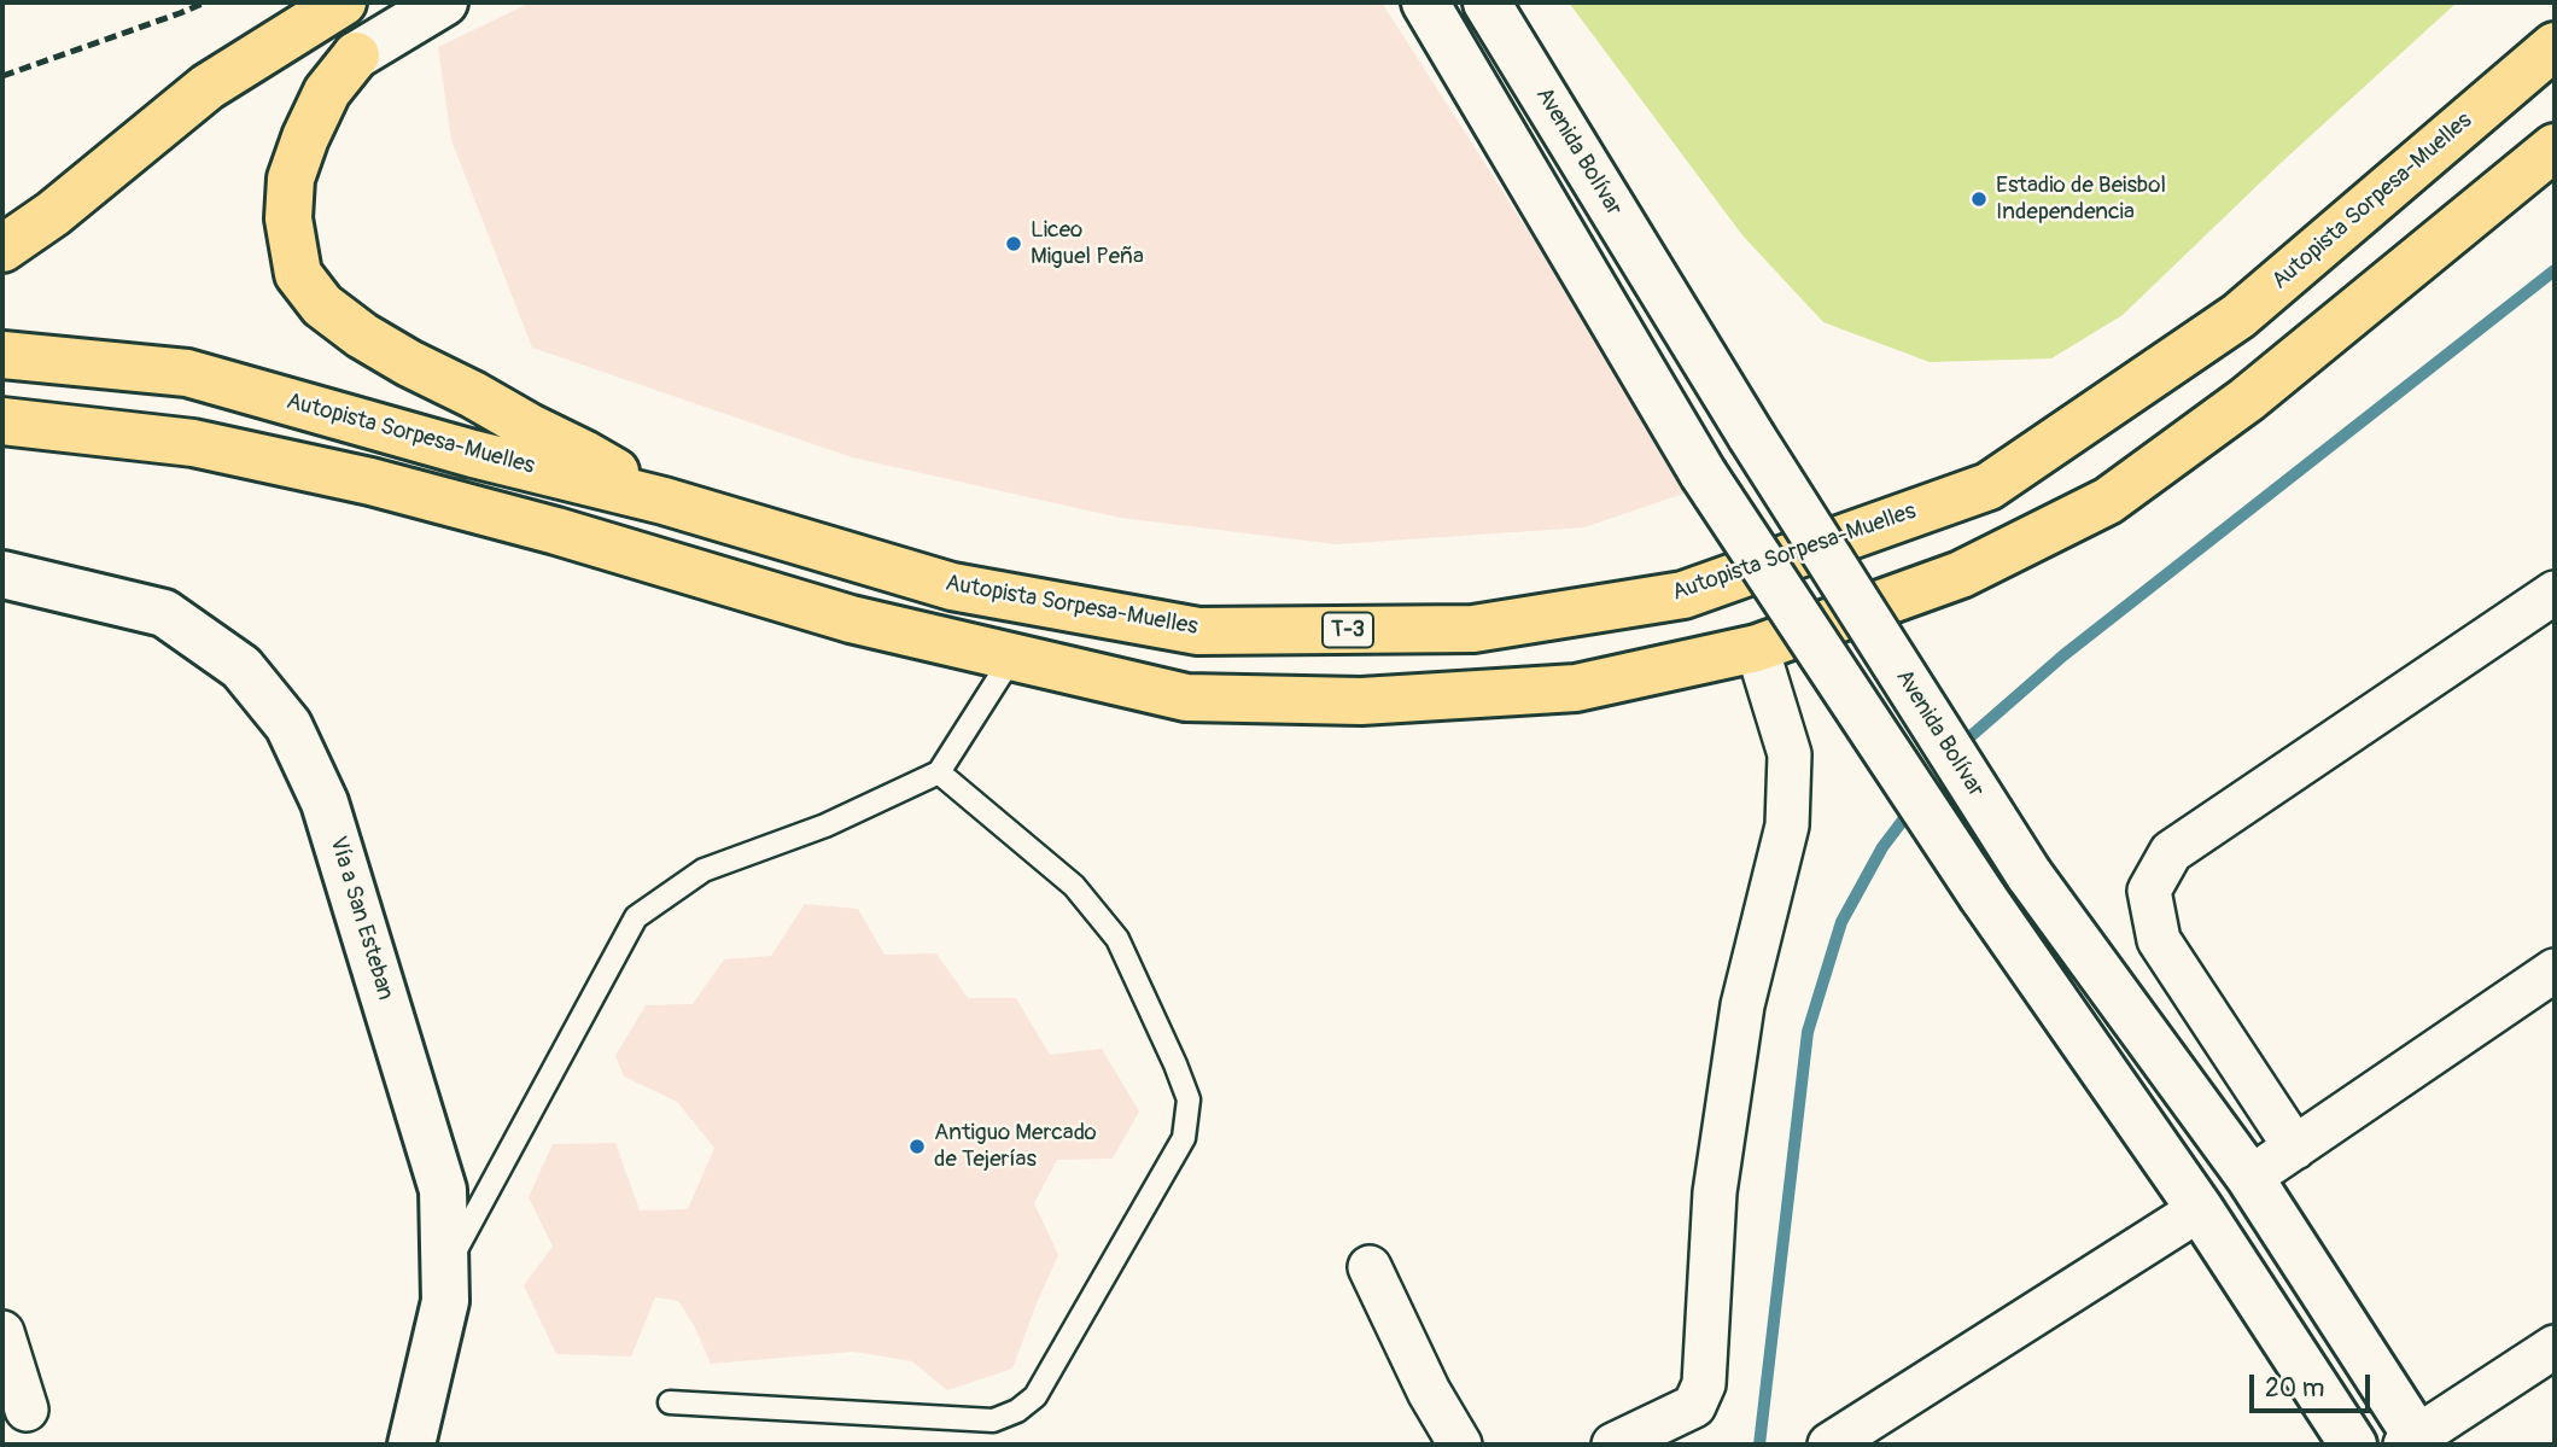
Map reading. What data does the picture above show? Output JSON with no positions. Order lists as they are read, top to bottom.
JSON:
{
  "streets": {
    "main road": ["Autopista Sorpesa-Muelles", "T-3"],
    "street": ["Avenida Bolívar", "Vía a San Esteban"]
  },
  "places": ["Estadio de Beisbol Independencia", "Liceo Miguel Peña", "Antiguo Mercado de Tejerías"],
  "scale_bar": "20 m"
}
